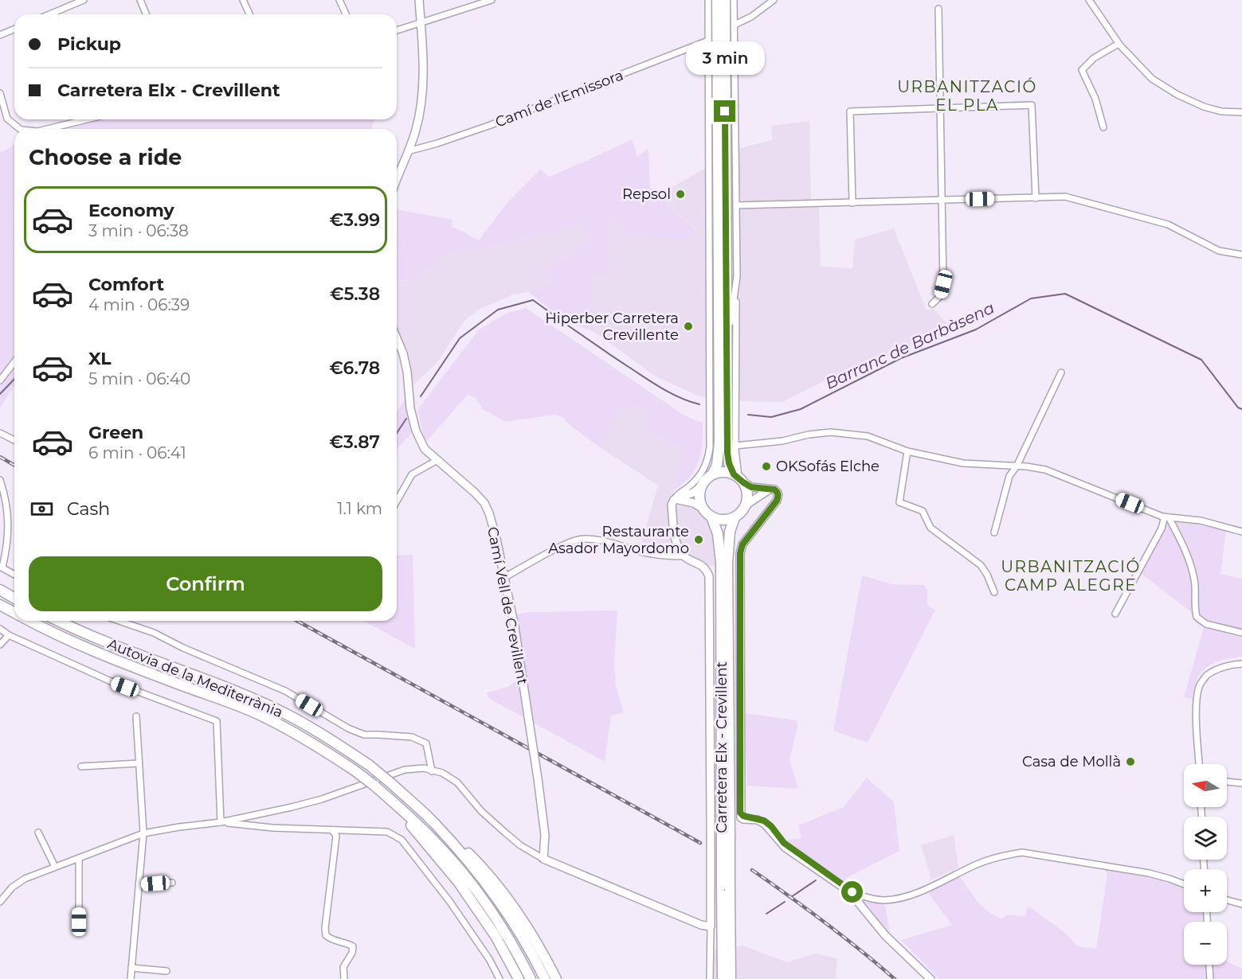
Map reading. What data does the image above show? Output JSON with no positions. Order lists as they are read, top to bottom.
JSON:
{
  "streets": {
    "highway": ["Autovia de la Mediterrània", "Carretera Elx - Crevillent"],
    "street": ["Camí de l'Emissora", "Camí Vell de Crevillent"]
  },
  "districts": ["URBANITZACIÓ EL PLA", "URBANITZACIÓ CAMP ALEGRE"],
  "water": ["Barranc de Barbàsena"],
  "places": [
    "Repsol",
    "Hiperber Carretera Crevillente",
    "OKSofás Elche",
    "Restaurante Asador Mayordomo",
    "Casa de Mollà"
  ],
  "north": "left",
  "page": {
    "banner": ["Pickup", "Carretera Elx - Crevillent"],
    "bubble": "3 min",
    "heading": "Choose a ride",
    "list": [
      {
        "name": "Economy",
        "note": "3 min · 06:38",
        "value": "€3.99"
      },
      {
        "name": "Comfort",
        "note": "4 min · 06:39",
        "value": "€5.38"
      },
      {
        "name": "XL",
        "note": "5 min · 06:40",
        "value": "€6.78"
      },
      {
        "name": "Green",
        "note": "6 min · 06:41",
        "value": "€3.87"
      }
    ],
    "pay": ["Cash", "1.1 km"],
    "buttons": "Confirm",
    "map_buttons": ["+", "−"]
  }
}
